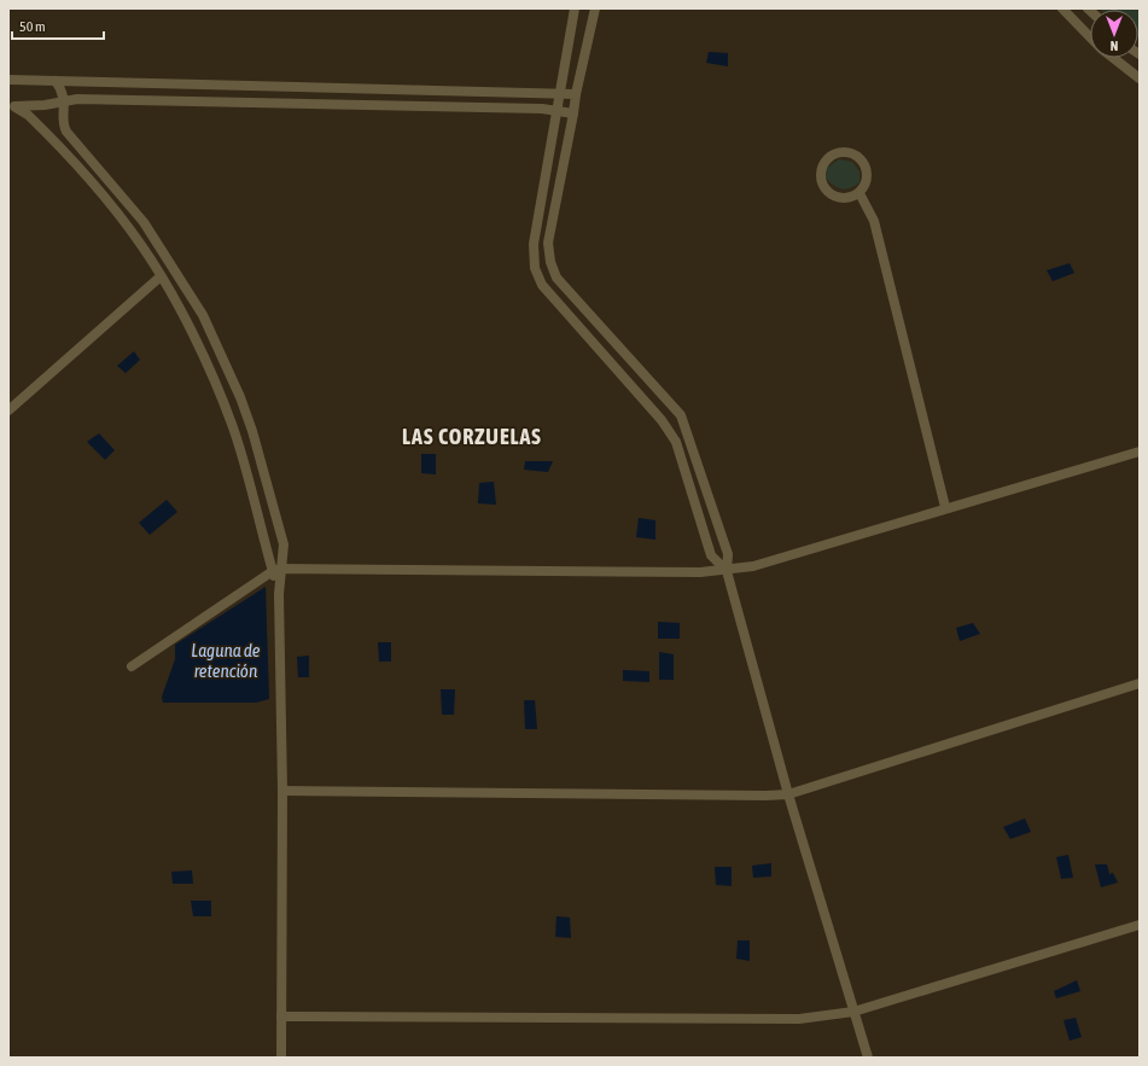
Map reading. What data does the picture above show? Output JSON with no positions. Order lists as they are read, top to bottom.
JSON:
{
  "districts": ["LAS CORZUELAS"],
  "water": ["Laguna de retención"],
  "scale_bar": "50 m",
  "north": "bottom"
}
